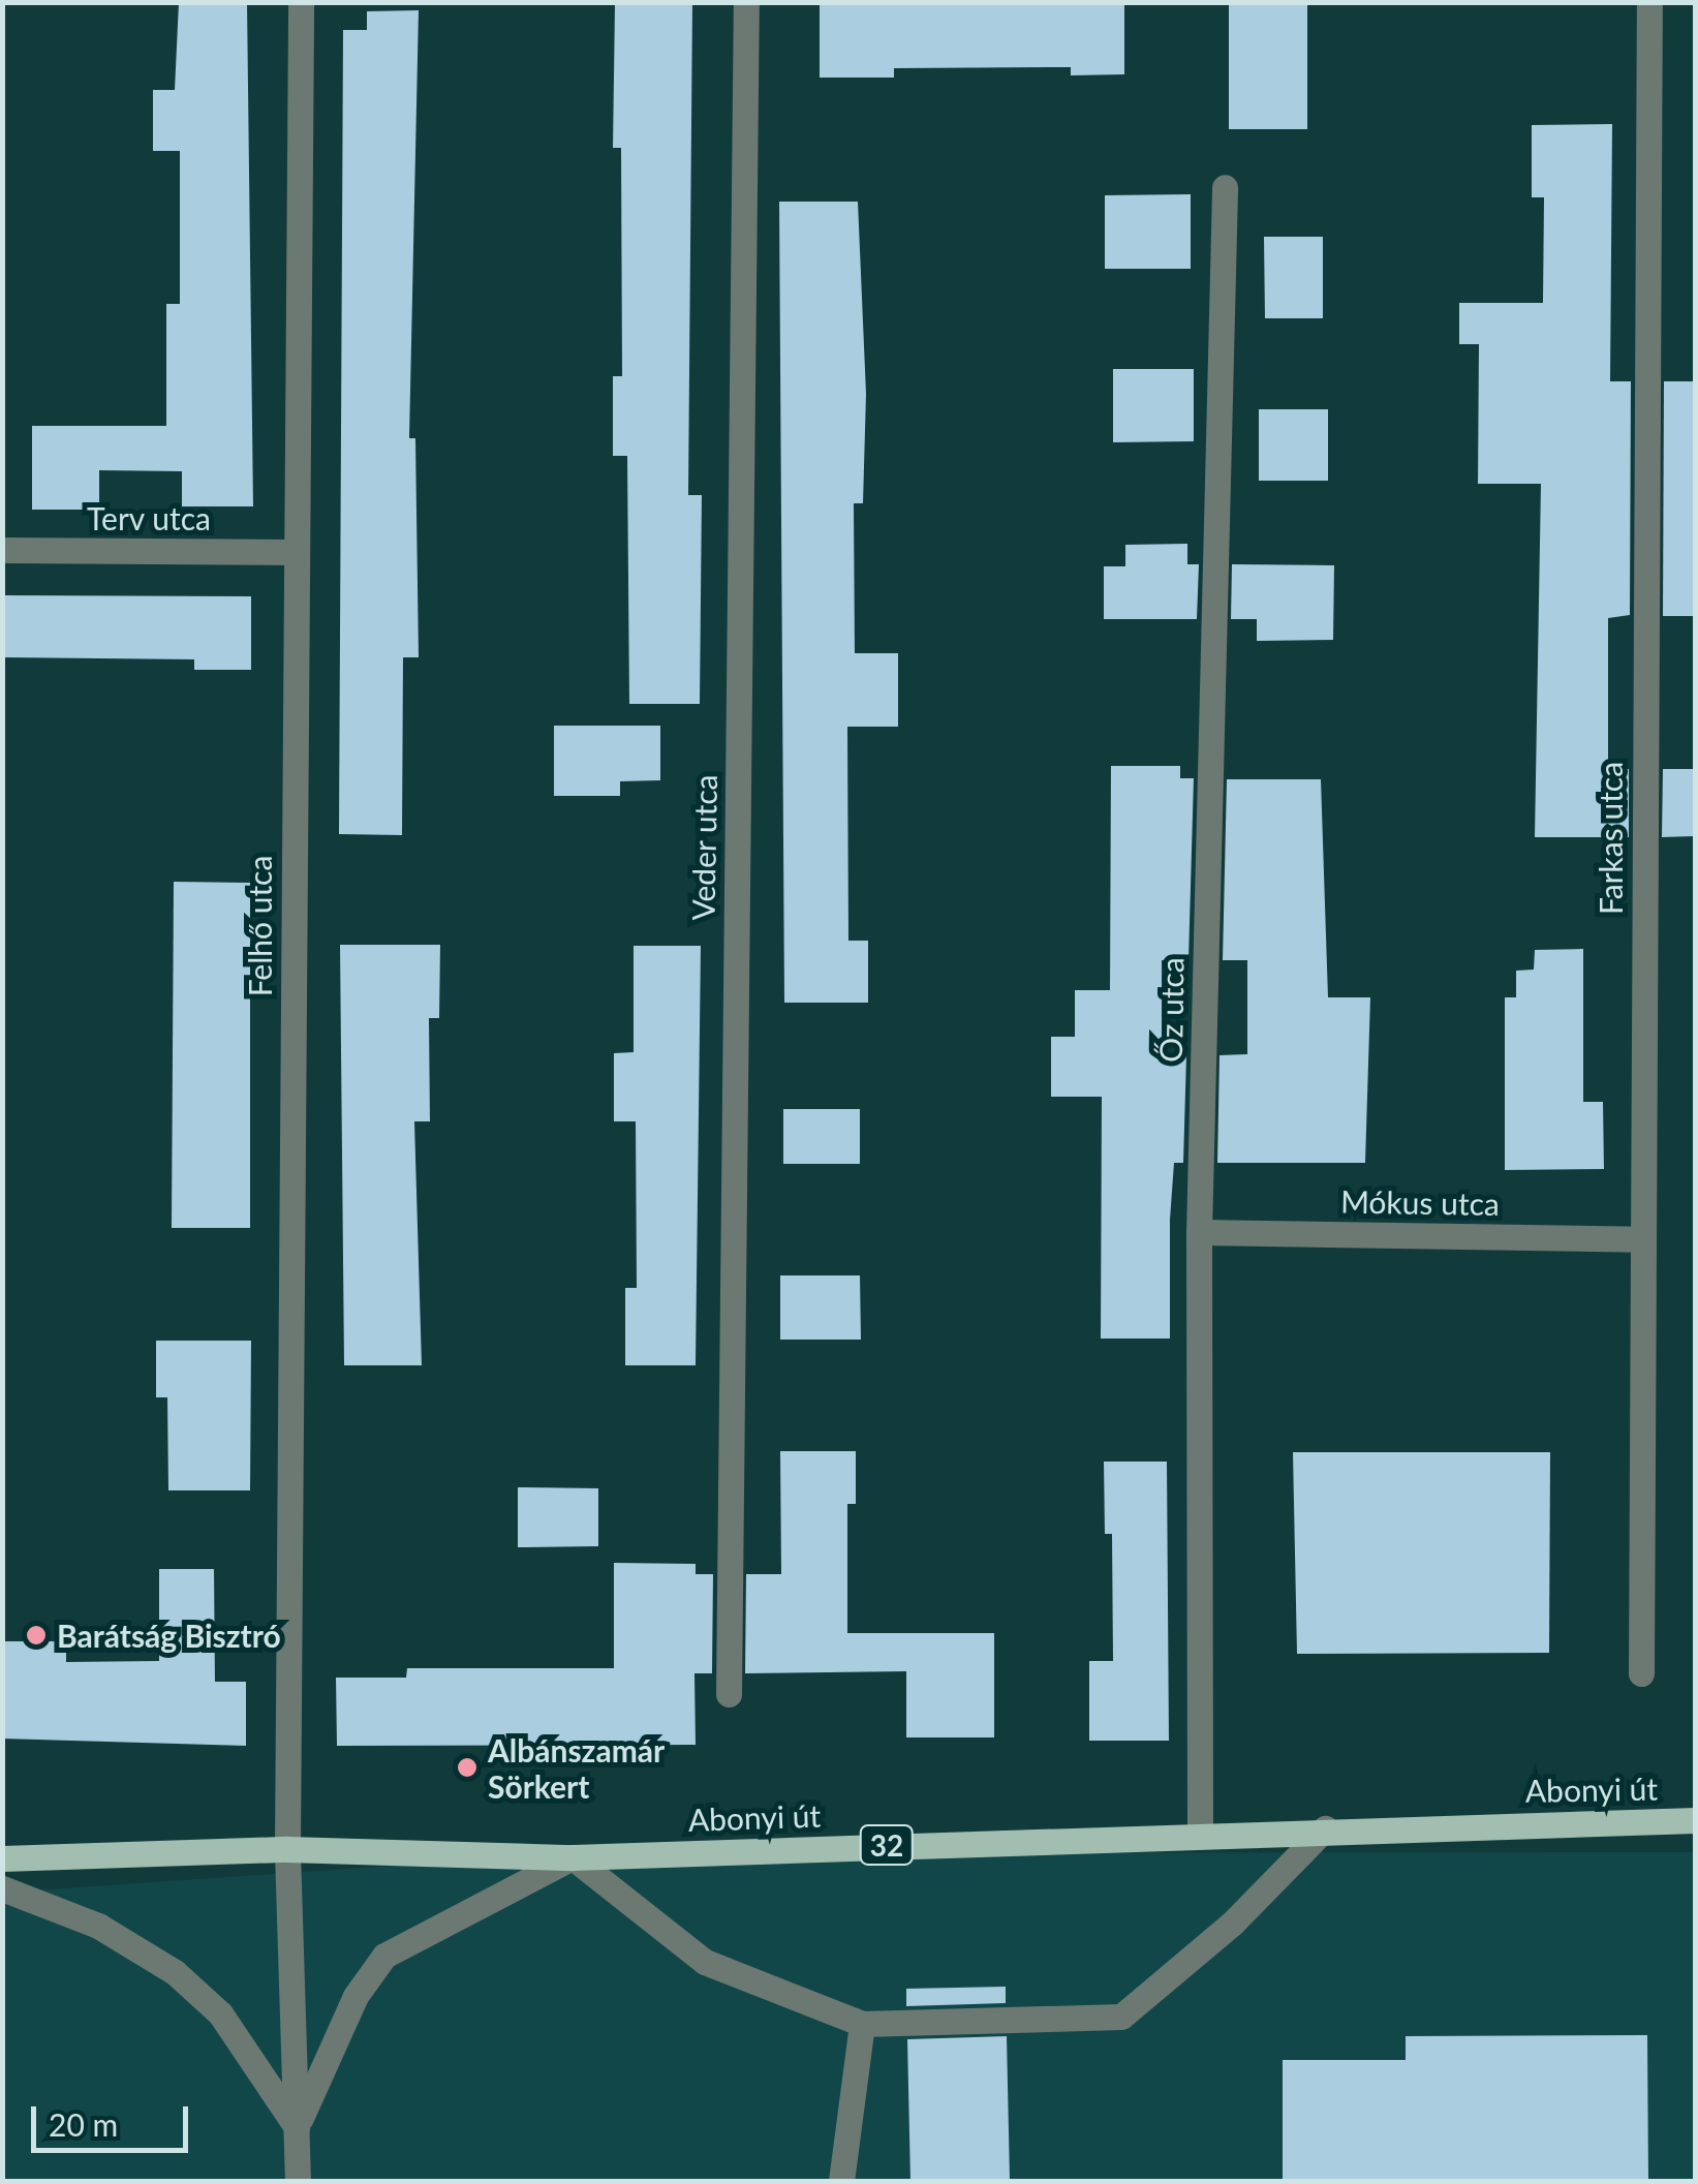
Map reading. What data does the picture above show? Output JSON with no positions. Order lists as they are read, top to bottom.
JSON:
{
  "streets": {
    "main road": ["Abonyi út", "32"],
    "street": [
      "Terv utca",
      "Farkas utca",
      "Veder utca",
      "Felhő utca",
      "Őz utca",
      "Mókus utca"
    ]
  },
  "crossings": [
    ["Terv utca", "Felhő utca"],
    ["Farkas utca", "Mókus utca"],
    ["Felhő utca", "Abonyi út"],
    ["Őz utca", "Mókus utca"],
    ["Őz utca", "Abonyi út"]
  ],
  "places": ["Barátság Bisztró", "Albánszamár Sörkert"],
  "scale_bar": "20 m"
}
